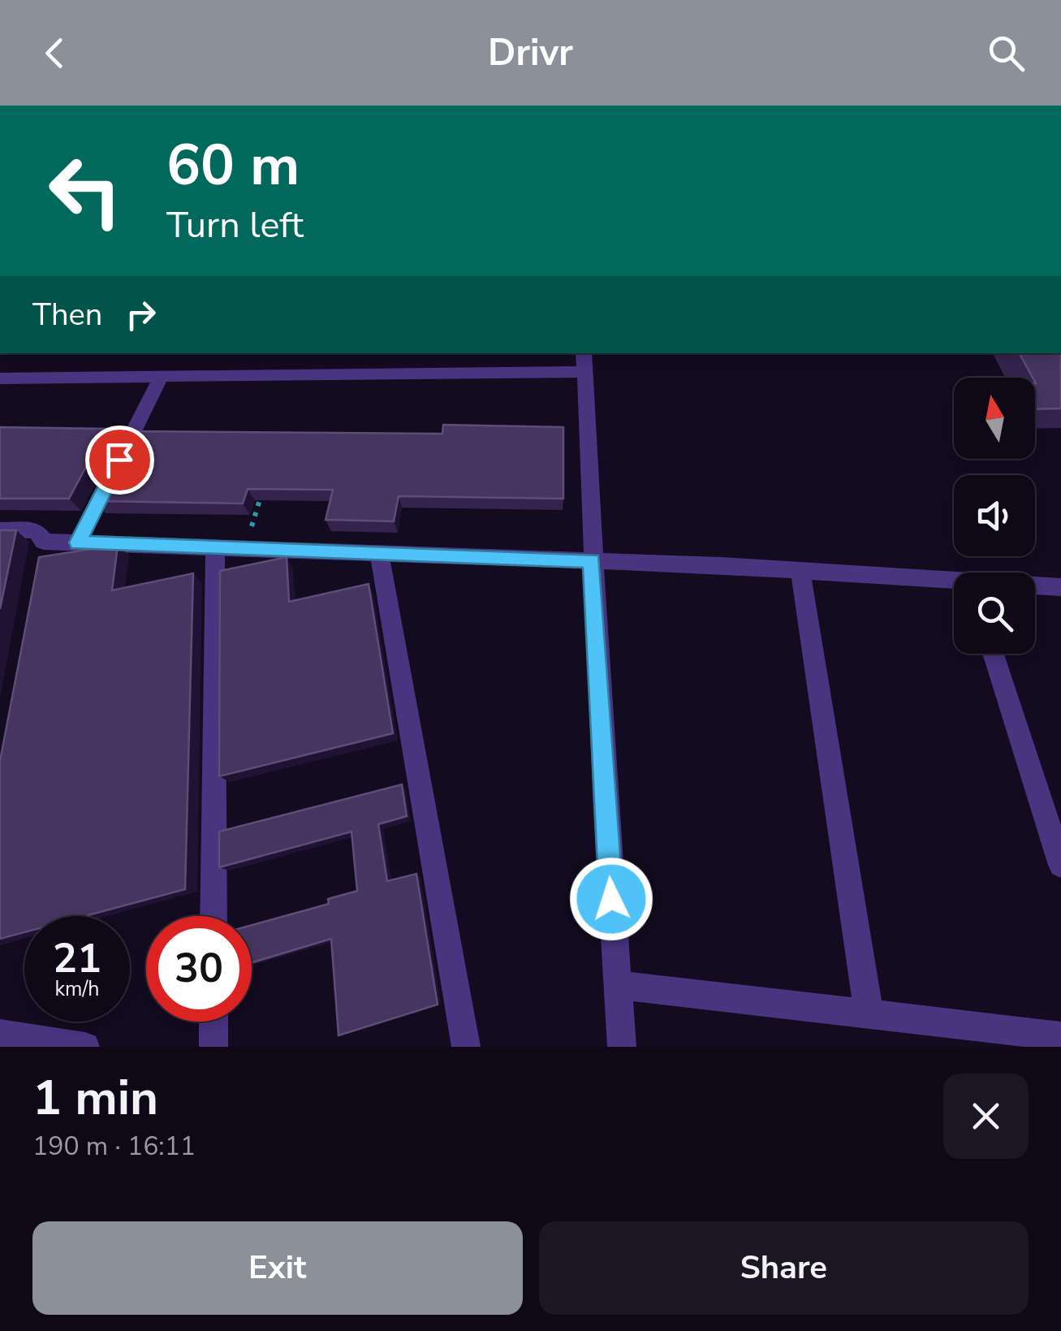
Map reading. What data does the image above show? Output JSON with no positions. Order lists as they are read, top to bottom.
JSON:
{
  "north": "top",
  "page": {
    "header": "Drivr",
    "turn": ["60 m", "Turn left"],
    "then": "Then",
    "speed": "21 km/h",
    "limit": "30",
    "heading": ["1 min", "190 m · 16:11"],
    "buttons": ["Exit", "Share"]
  }
}
